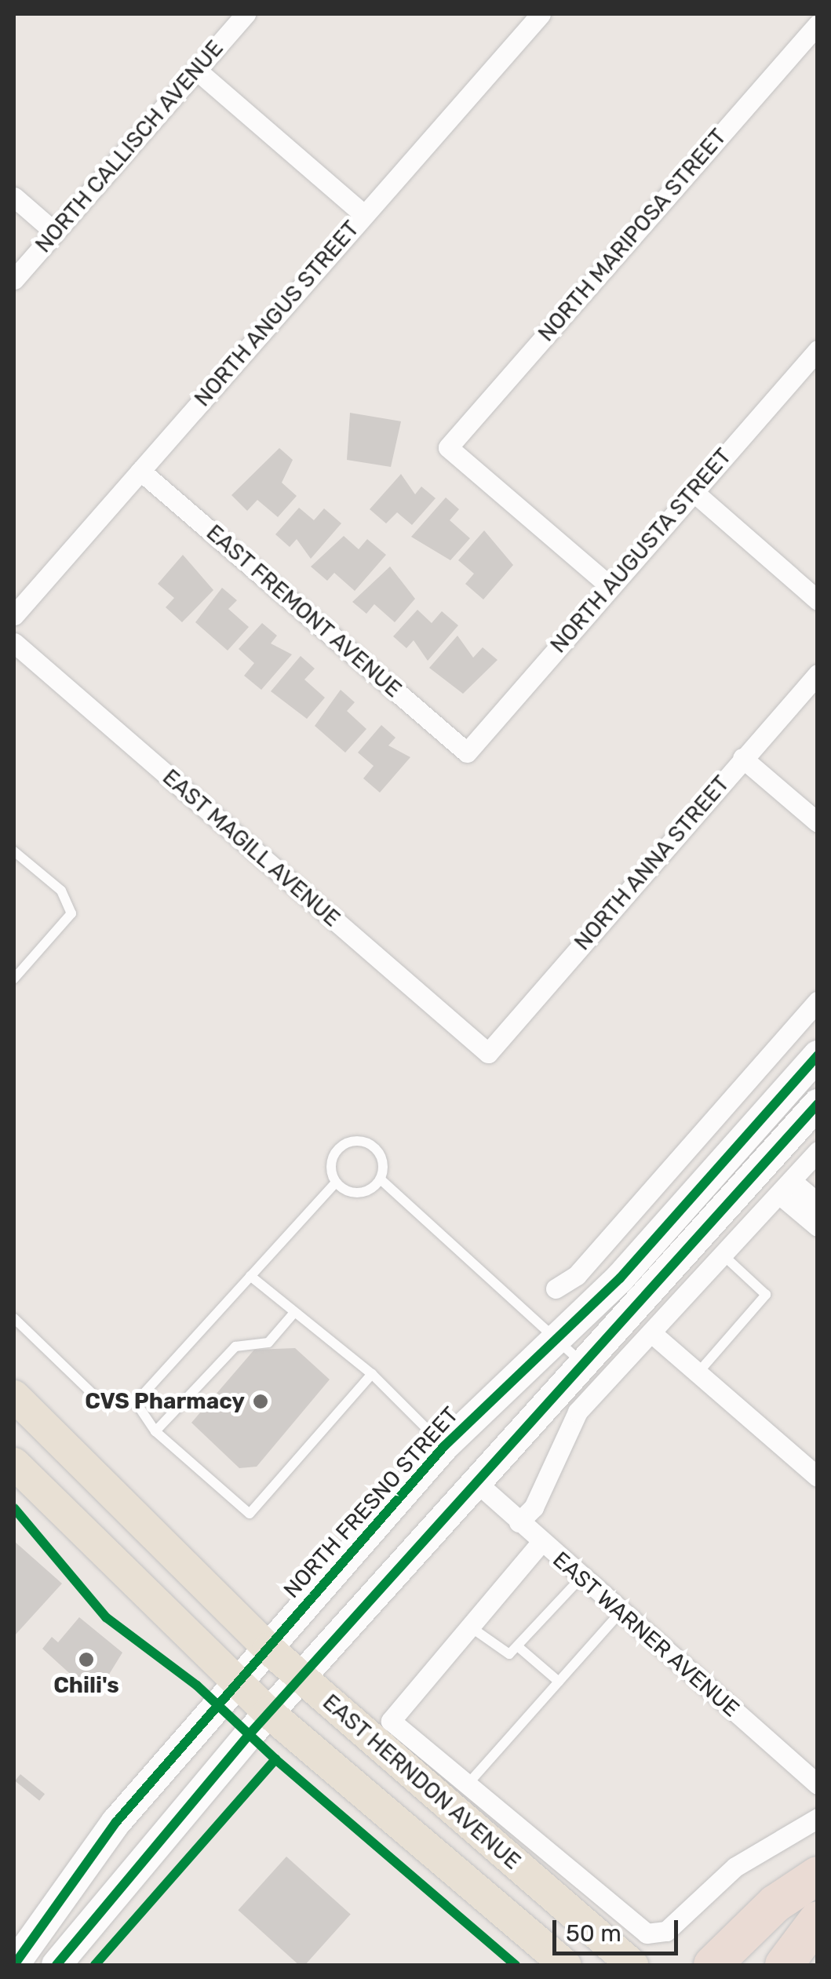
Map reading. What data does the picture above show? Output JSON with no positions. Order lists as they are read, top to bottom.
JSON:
{
  "streets": {
    "main road": ["NORTH FRESNO STREET", "EAST HERNDON AVENUE"],
    "street": [
      "NORTH CALLISCH AVENUE",
      "NORTH MARIPOSA STREET",
      "NORTH ANGUS STREET",
      "NORTH AUGUSTA STREET",
      "EAST FREMONT AVENUE",
      "EAST MAGILL AVENUE",
      "NORTH ANNA STREET",
      "EAST WARNER AVENUE"
    ]
  },
  "crossings": [
    ["NORTH MARIPOSA STREET", "NORTH AUGUSTA STREET"],
    ["NORTH ANGUS STREET", "EAST FREMONT AVENUE"],
    ["NORTH AUGUSTA STREET", "EAST FREMONT AVENUE"],
    ["EAST MAGILL AVENUE", "NORTH ANNA STREET"],
    ["NORTH FRESNO STREET", "EAST HERNDON AVENUE"]
  ],
  "places": ["CVS Pharmacy", "Chili's"],
  "scale_bar": "50 m"
}
